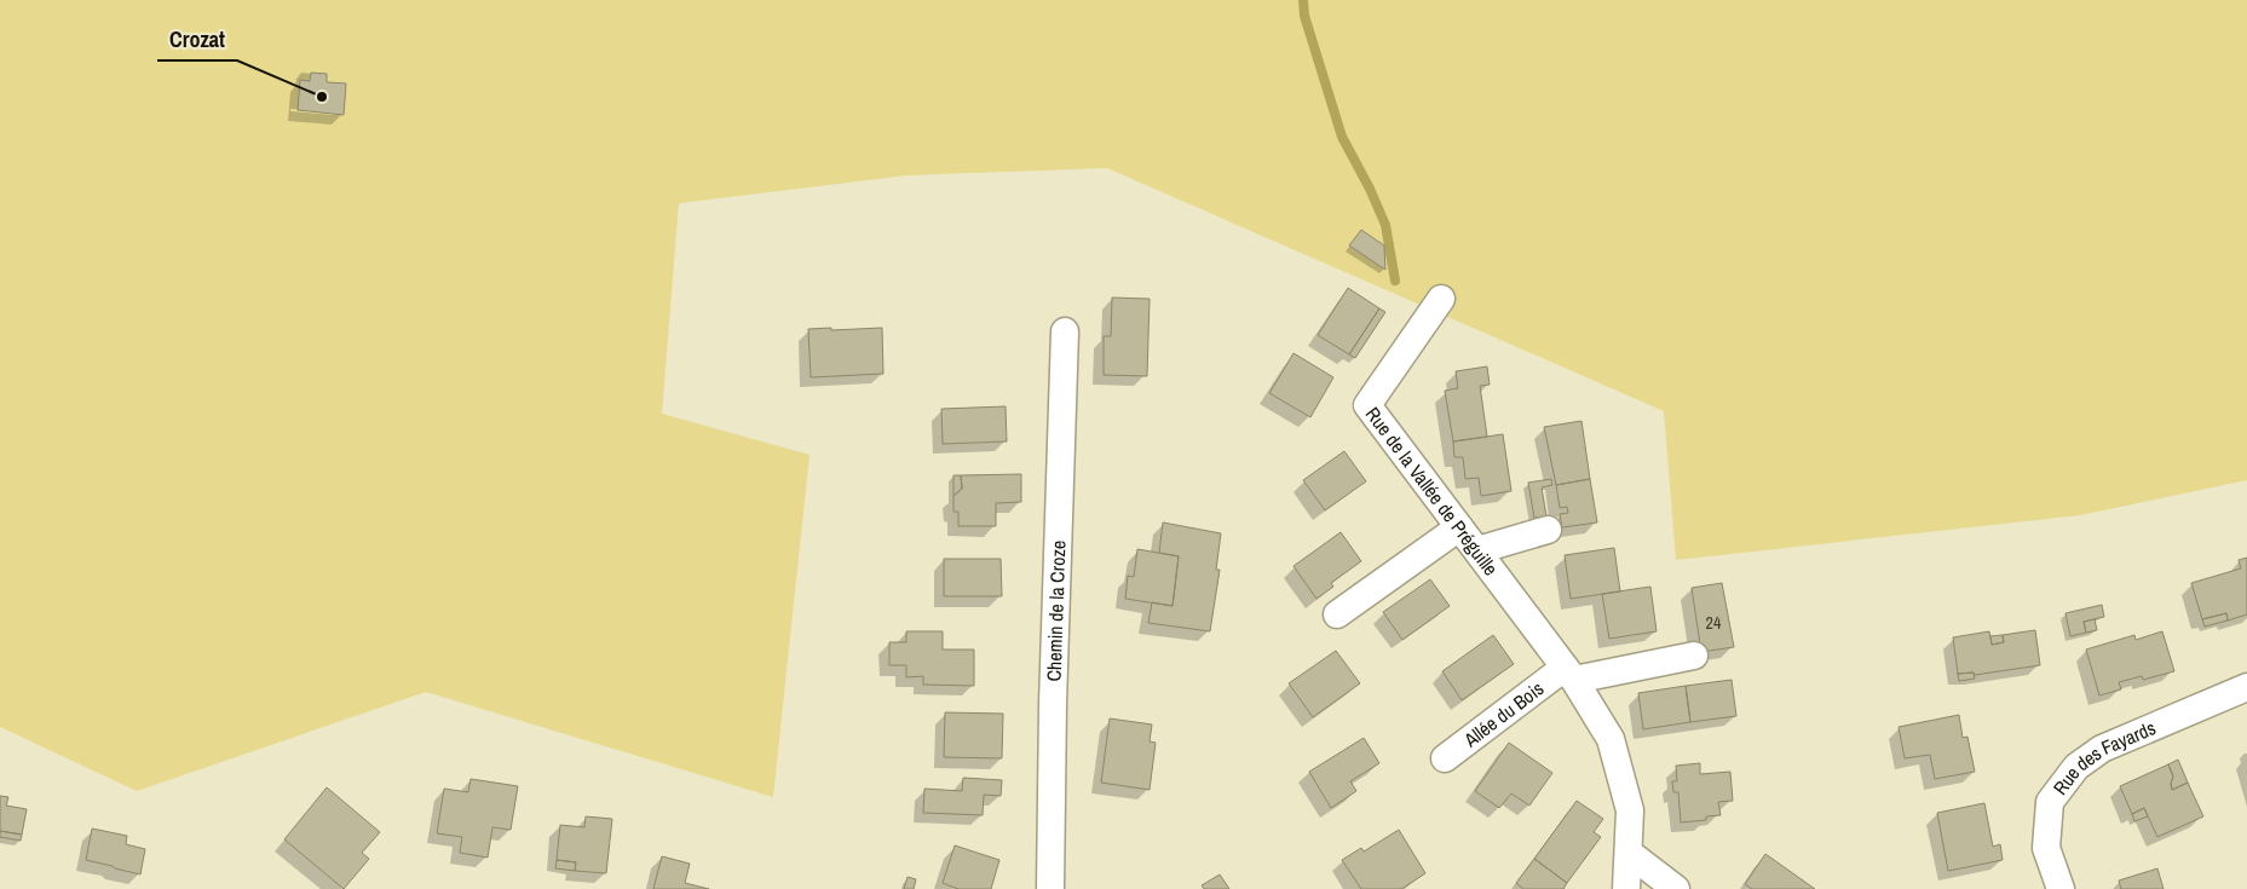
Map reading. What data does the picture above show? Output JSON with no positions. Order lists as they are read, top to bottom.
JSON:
{
  "streets": {
    "street": [
      "Rue de la Vallée de Préguille",
      "Chemin de la Croze",
      "Allée du Bois",
      "Rue des Fayards"
    ]
  },
  "crossings": [
    ["Rue de la Vallée de Préguille", "Allée du Bois"]
  ],
  "places": ["Crozat"],
  "house_numbers": ["24"]
}
